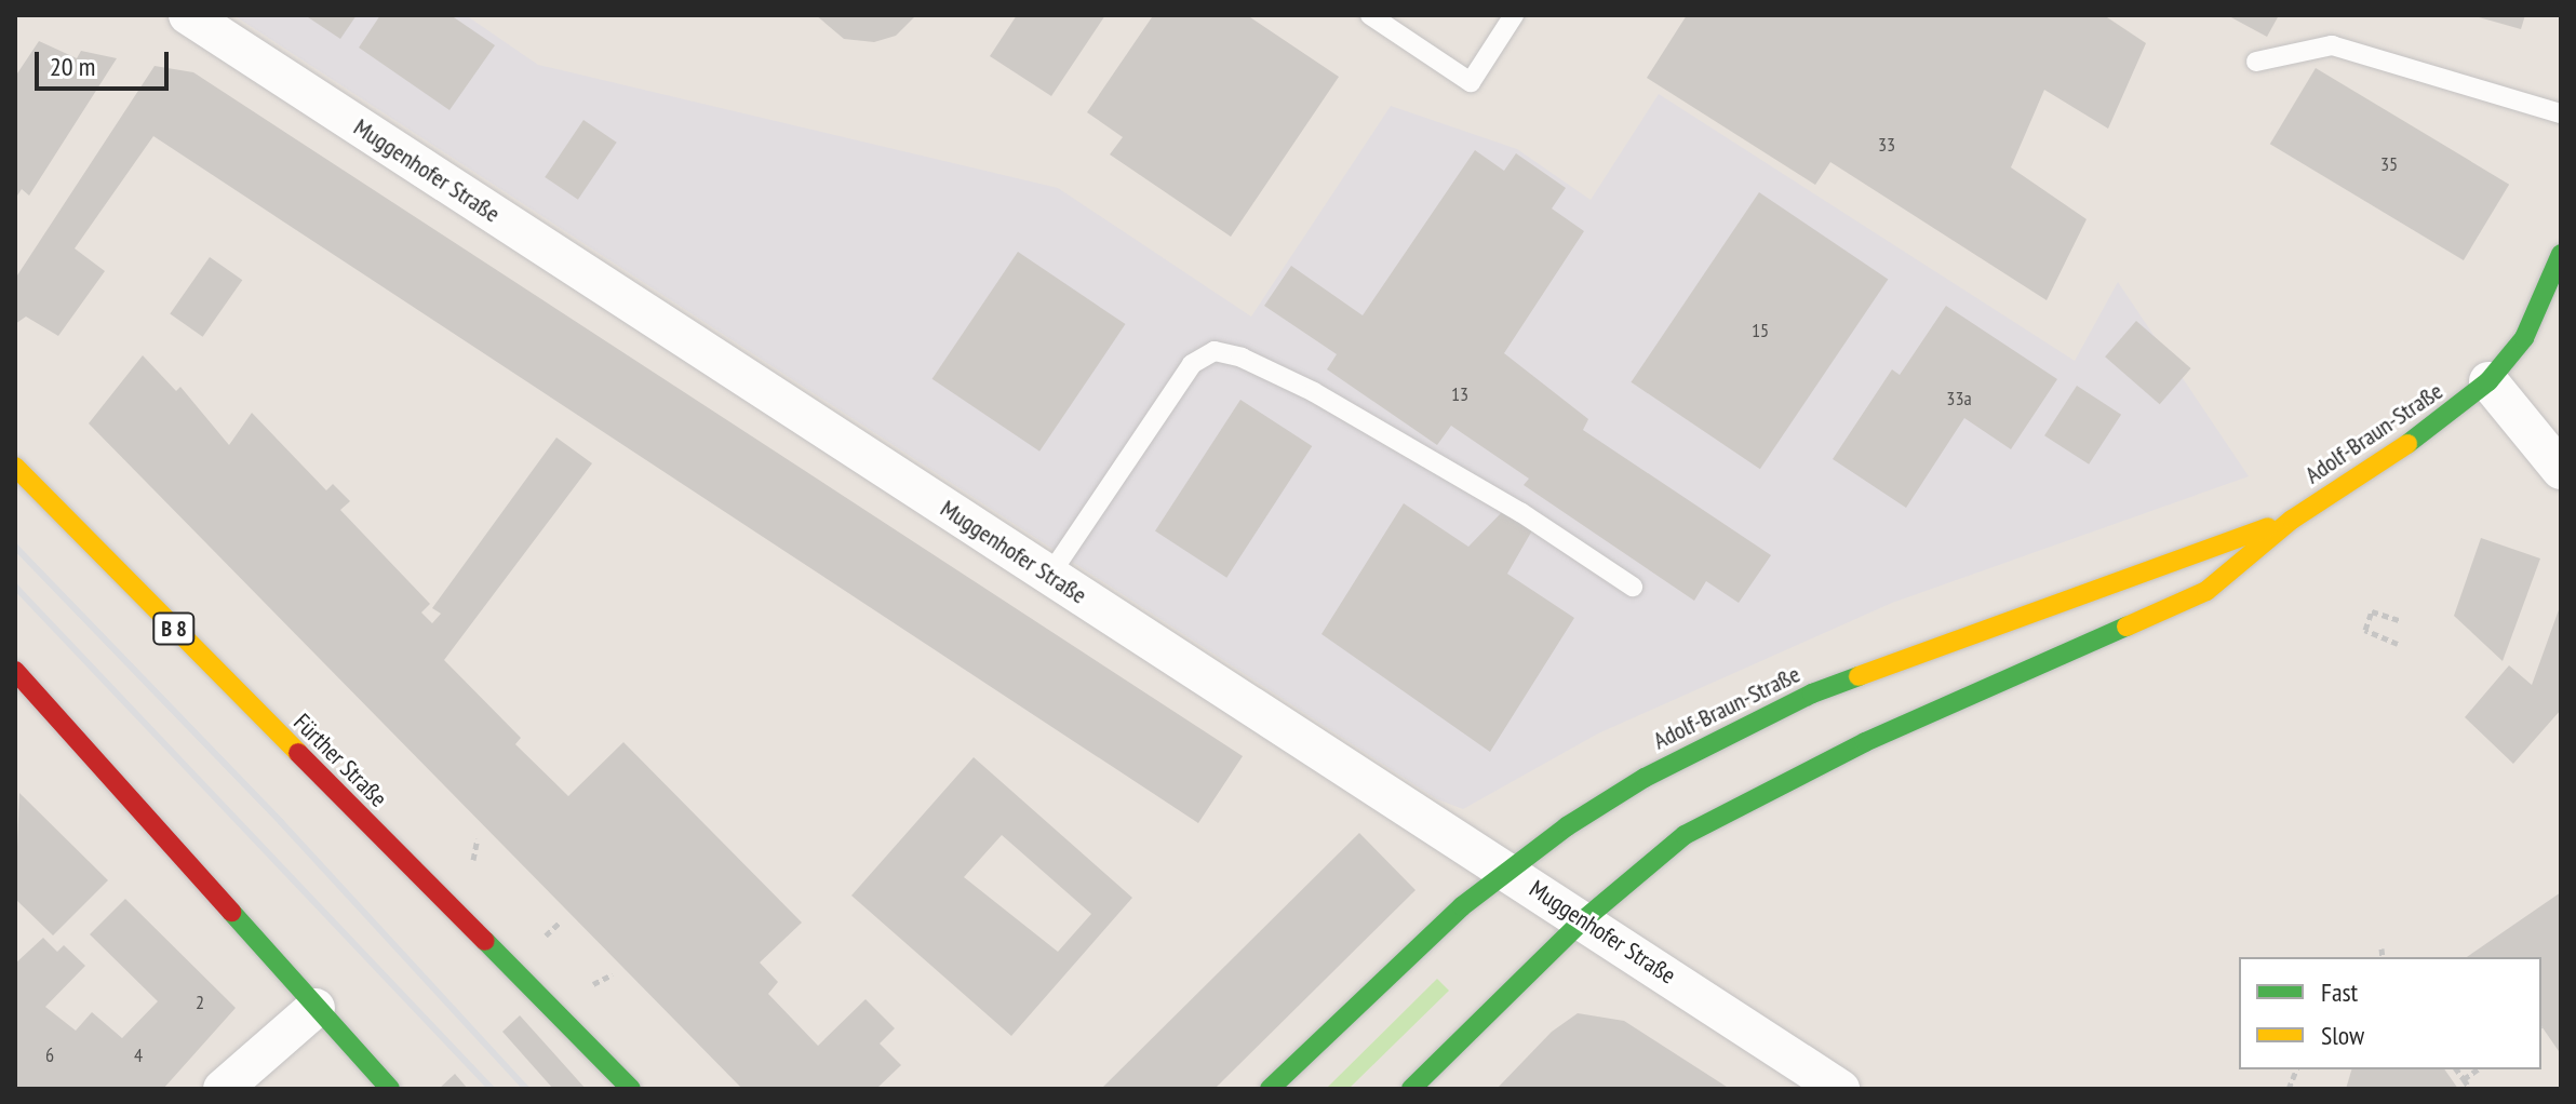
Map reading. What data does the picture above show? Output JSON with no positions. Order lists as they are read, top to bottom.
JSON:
{
  "streets": {
    "main road": ["Adolf-Braun-Straße", "B 8", "Fürther Straße"],
    "street": ["Muggenhofer Straße"]
  },
  "crossings": [
    ["Muggenhofer Straße", "Adolf-Braun-Straße"]
  ],
  "house_numbers": [
    "33",
    "35",
    "15",
    "13",
    "33a",
    "2",
    "6",
    "4"
  ],
  "legend": ["Fast", "Slow"],
  "scale_bar": "20 m"
}
